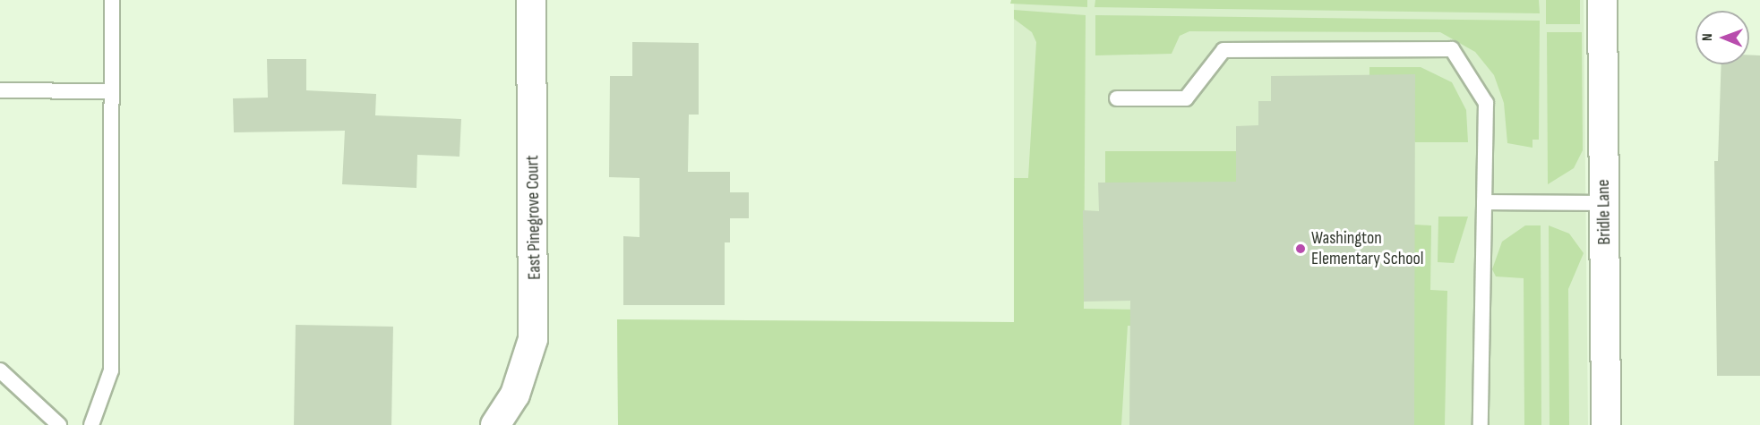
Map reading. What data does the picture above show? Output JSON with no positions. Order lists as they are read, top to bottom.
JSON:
{
  "streets": {
    "street": ["Bridle Lane", "East Pinegrove Court"]
  },
  "places": ["Washington Elementary School"],
  "north": "left"
}
